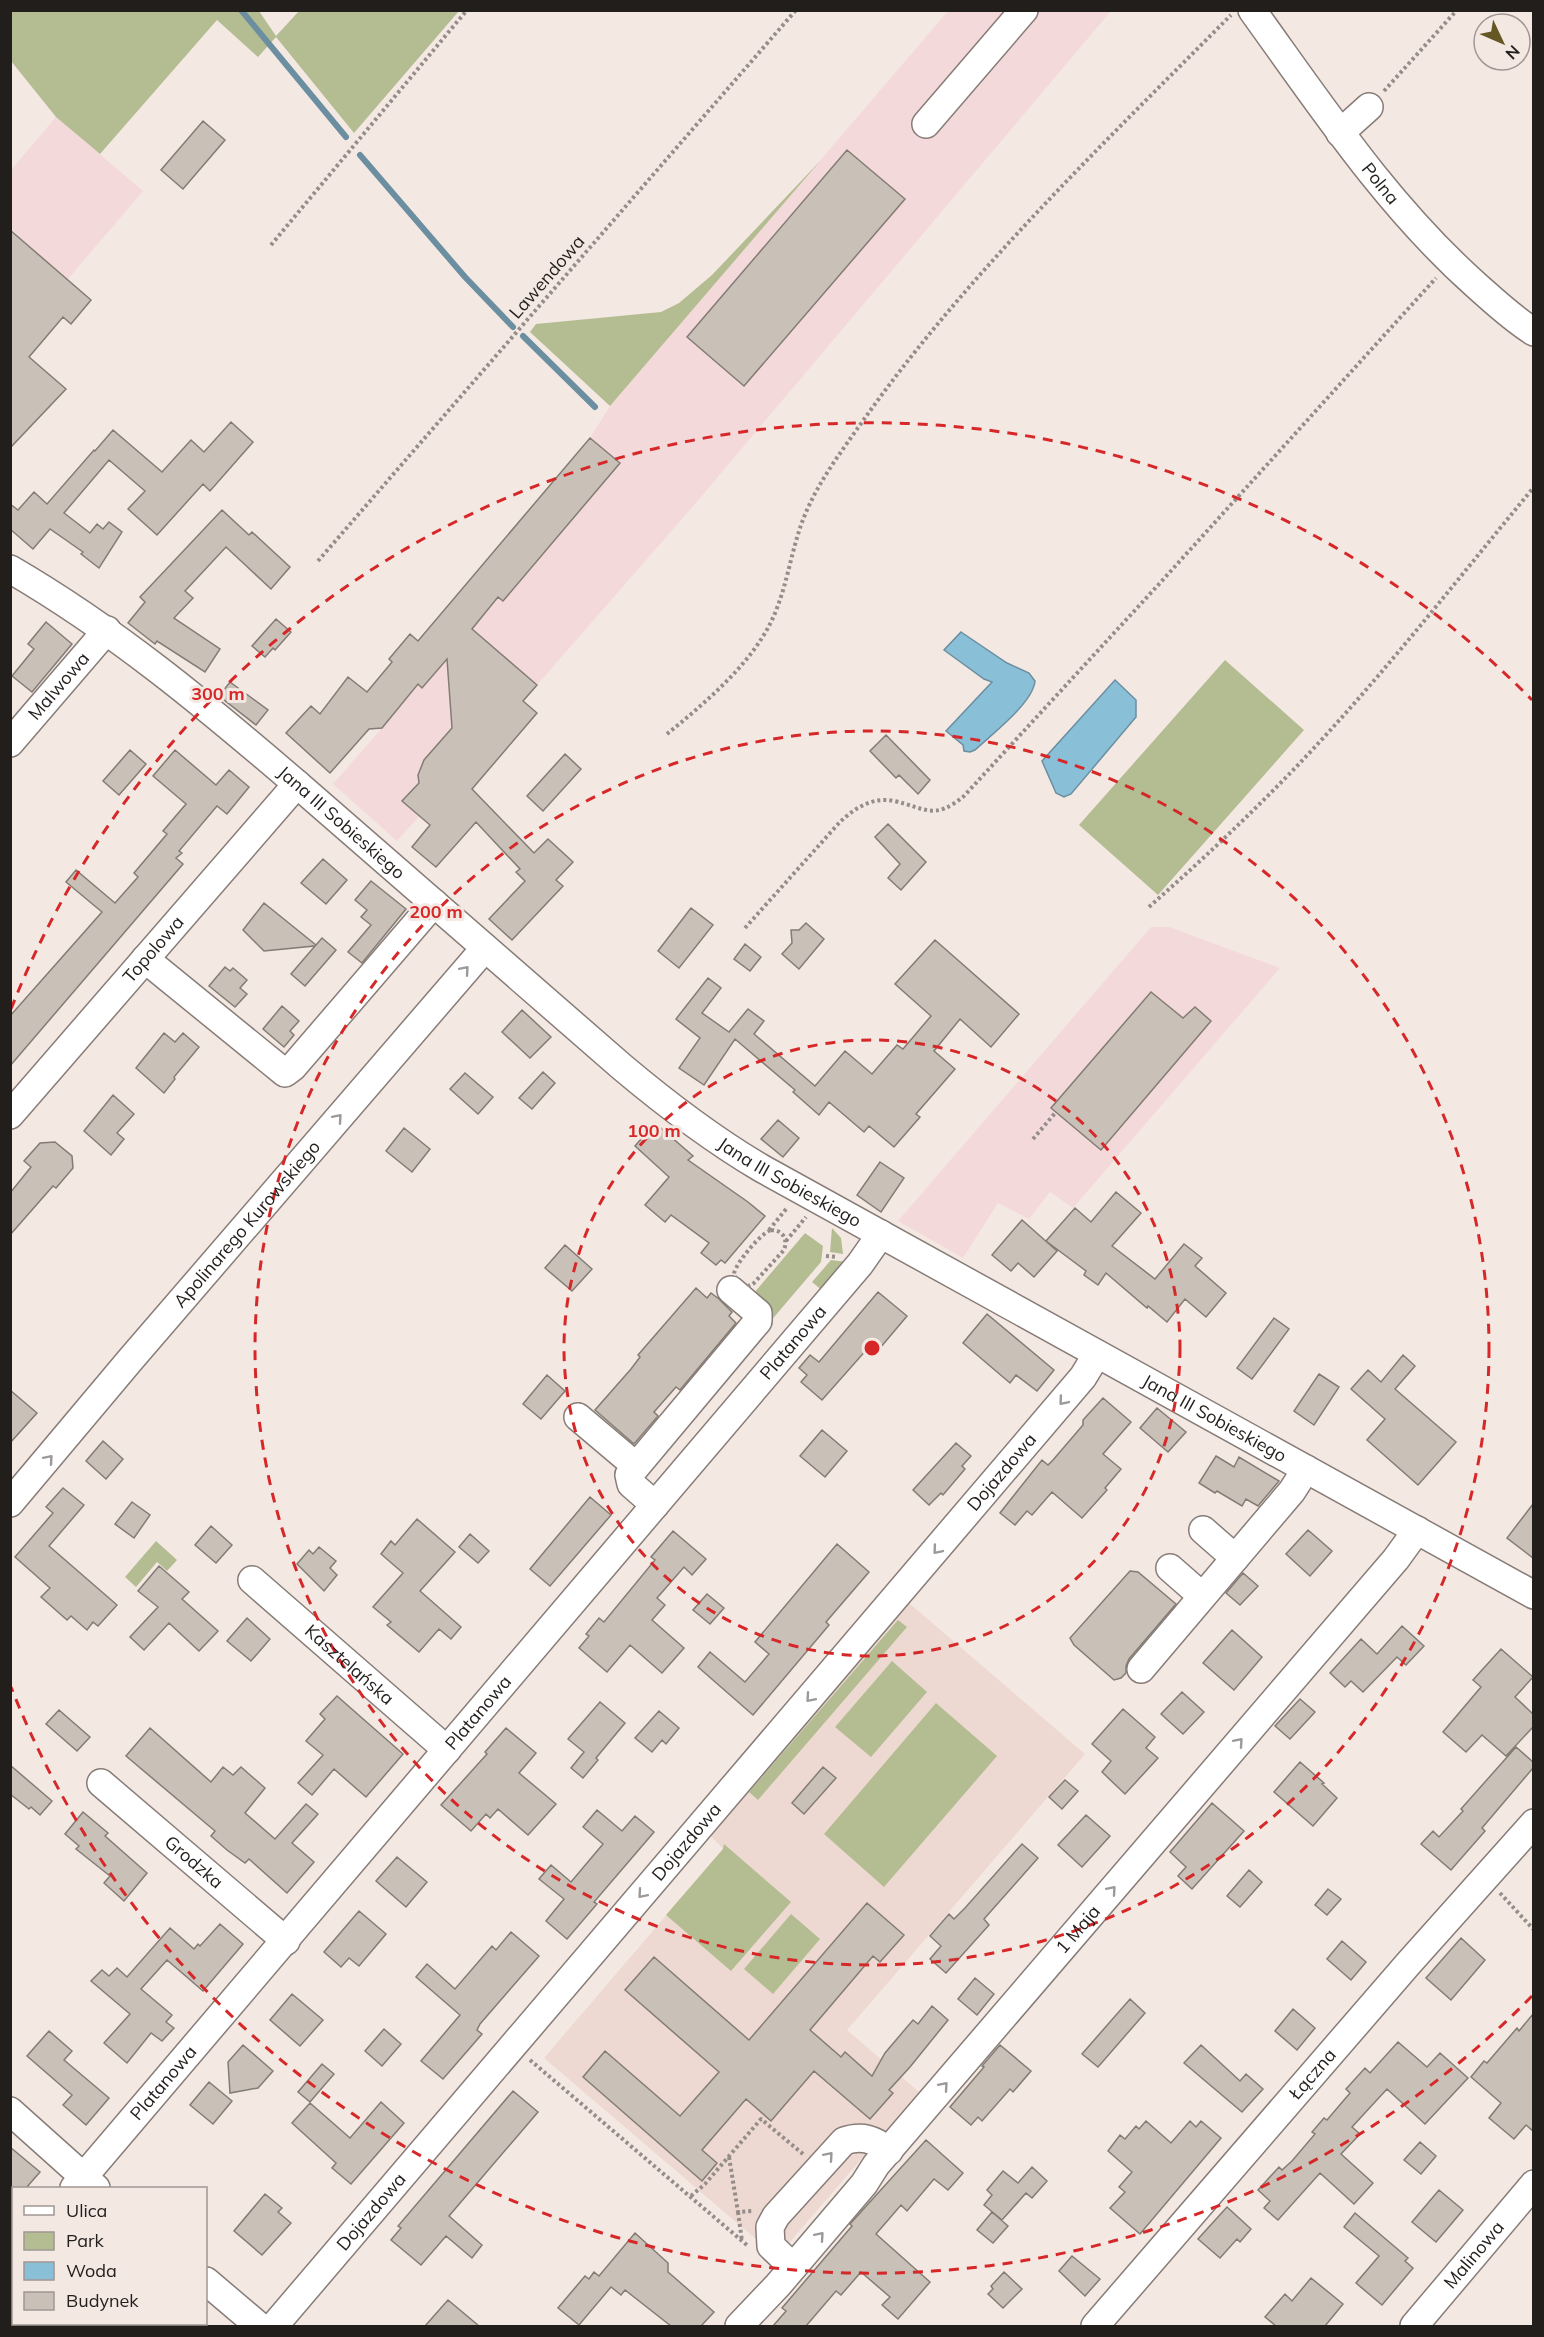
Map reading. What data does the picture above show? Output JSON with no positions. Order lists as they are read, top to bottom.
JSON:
{
  "streets": {
    "street": [
      "Polna",
      "Malwowa",
      "Jana III Sobieskiego",
      "Topolowa",
      "Apolinarego Kurowskiego",
      "Platanowa",
      "Dojazdowa",
      "Kasztelańska",
      "Grodzka",
      "1 Maja",
      "Łączna",
      "Malinowa"
    ],
    "path": ["Lawendowa"]
  },
  "crossings": [
    ["Malwowa", "Jana III Sobieskiego"],
    ["Jana III Sobieskiego", "Topolowa"],
    ["Jana III Sobieskiego", "Apolinarego Kurowskiego"],
    ["Jana III Sobieskiego", "Platanowa"],
    ["Jana III Sobieskiego", "Dojazdowa"],
    ["Jana III Sobieskiego", "1 Maja"],
    ["Platanowa", "Kasztelańska"],
    ["Platanowa", "Grodzka"]
  ],
  "one_way": ["Apolinarego Kurowskiego", "Dojazdowa", "1 Maja"],
  "legend": [
    "Ulica",
    "Park",
    "Woda",
    "Budynek"
  ],
  "north": "bottom right",
  "rings": ["300 m", "200 m", "100 m"]
}
